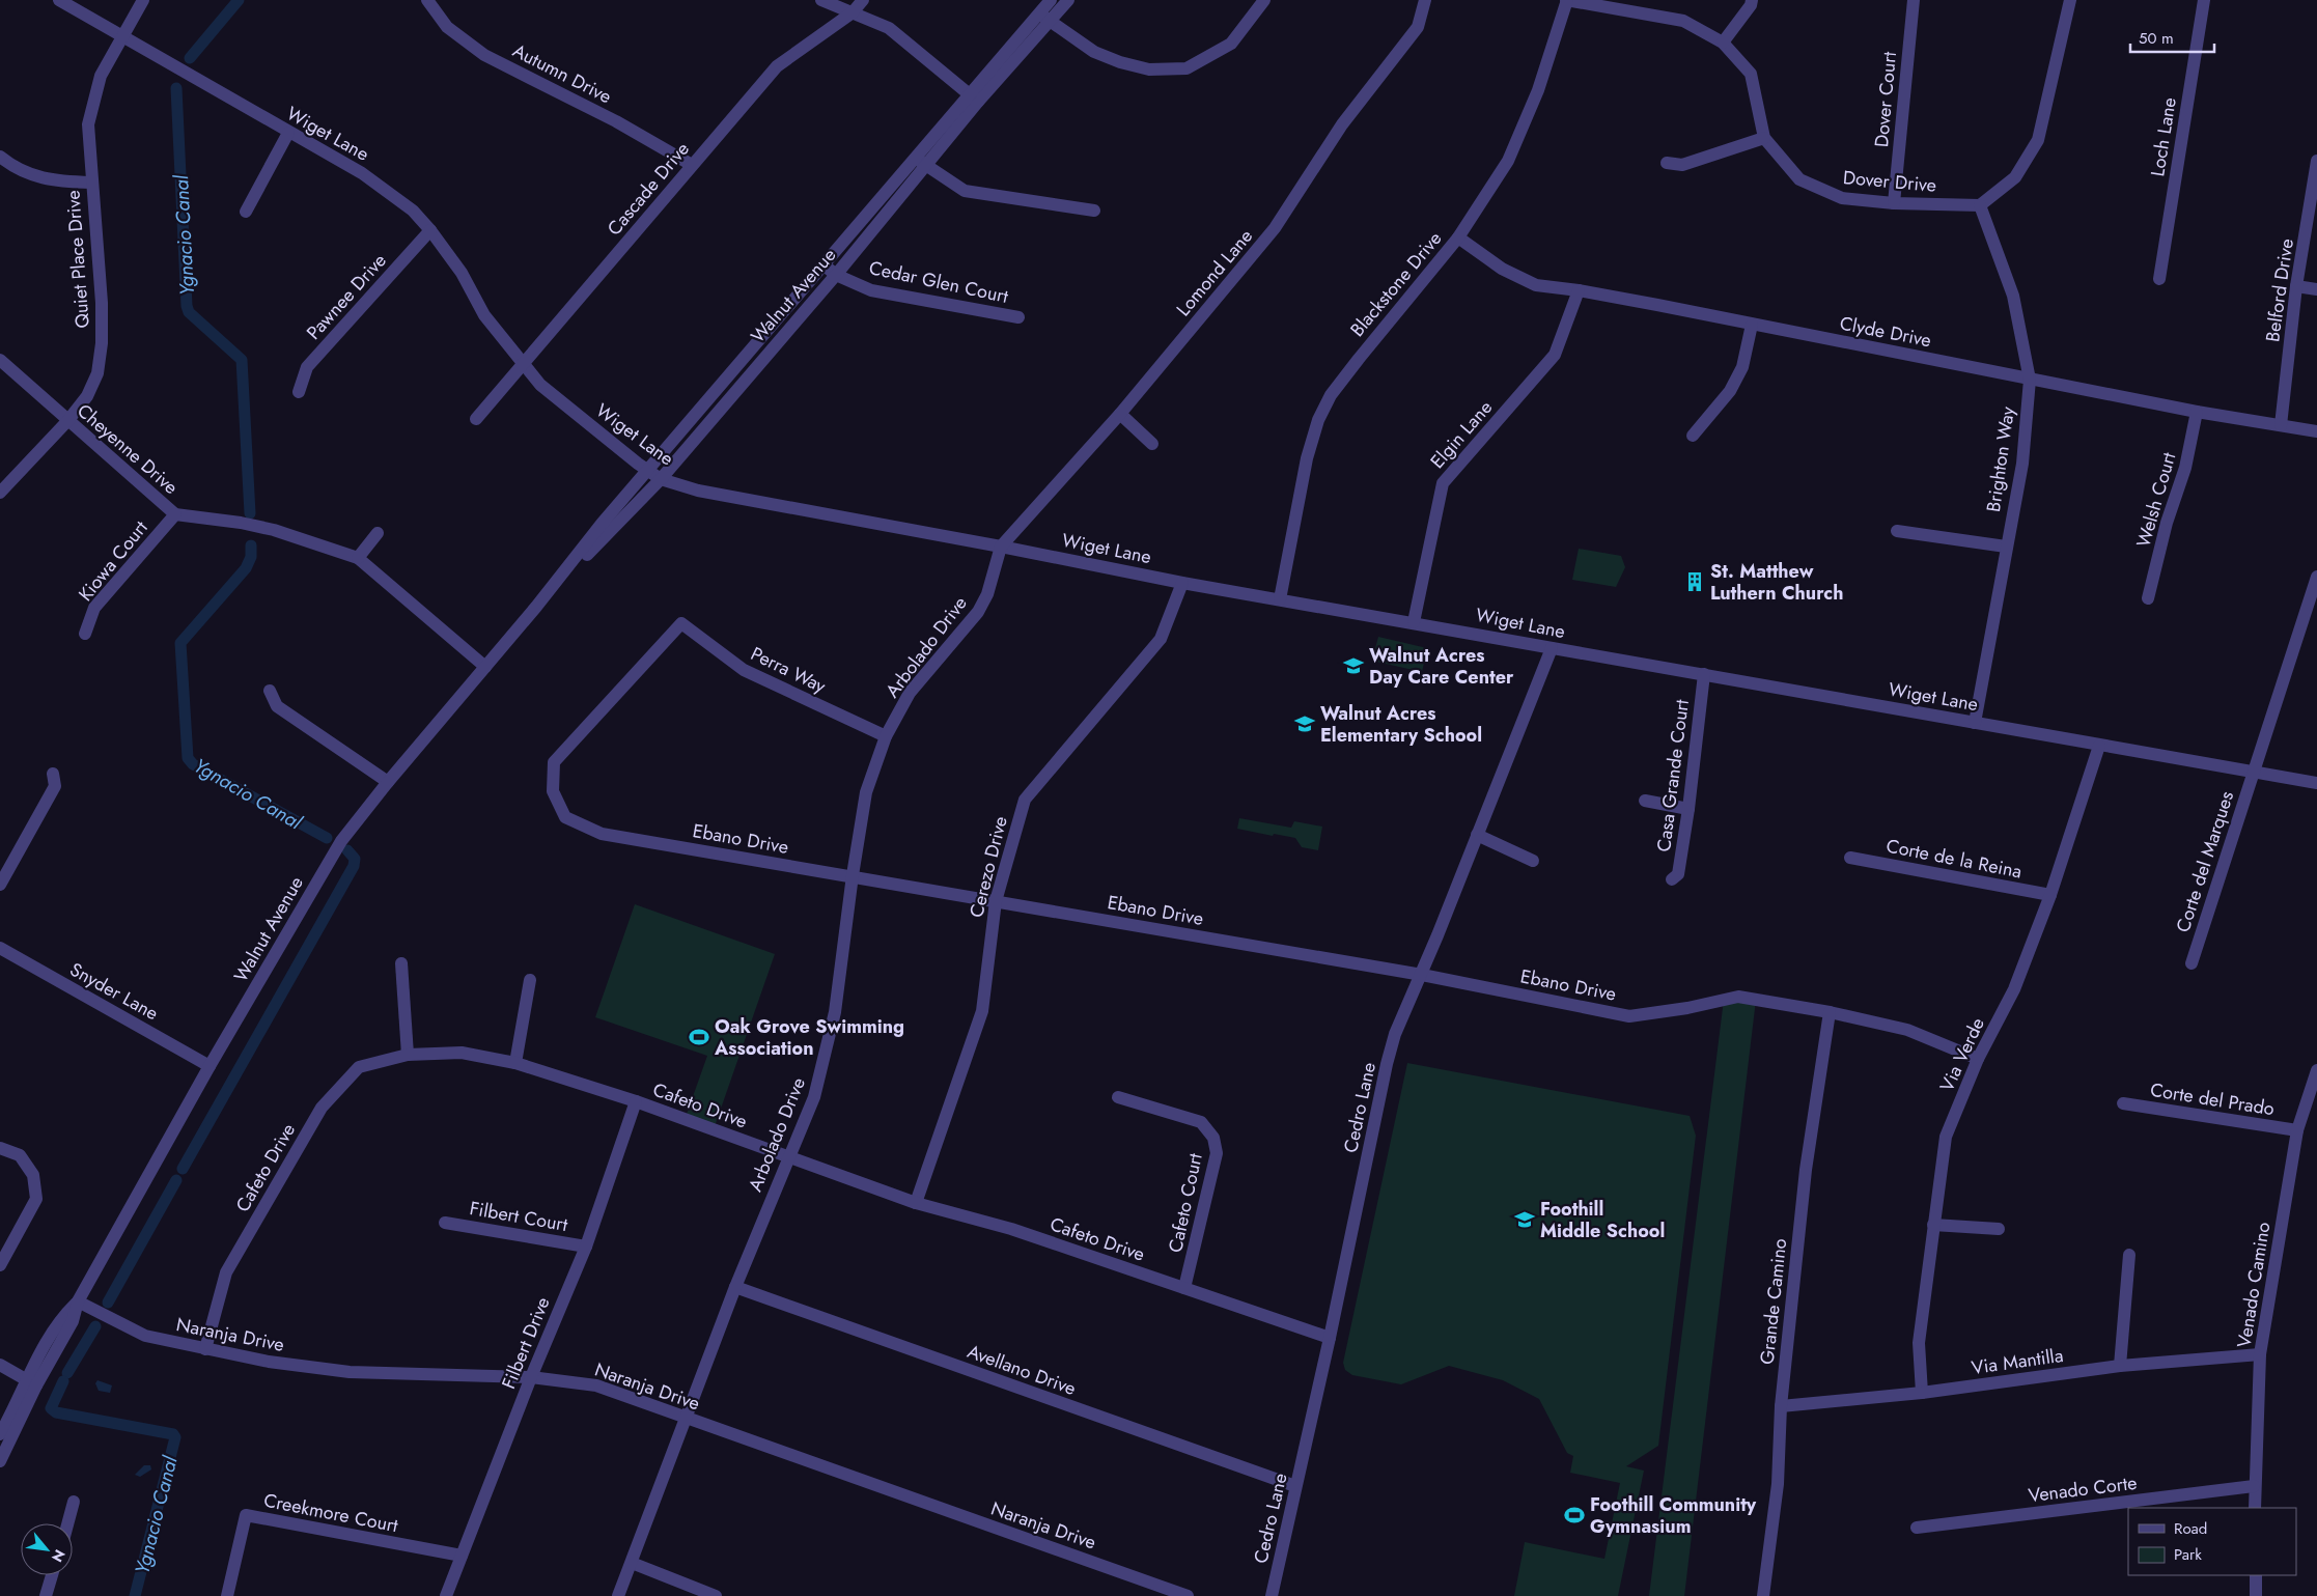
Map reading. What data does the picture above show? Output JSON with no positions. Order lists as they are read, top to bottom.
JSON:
{
  "streets": {
    "street": [
      "Autumn Drive",
      "Dover Court",
      "Wiget Lane",
      "Loch Lane",
      "Dover Drive",
      "Cascade Drive",
      "Quiet Place Drive",
      "Lomond Lane",
      "Cedar Glen Court",
      "Blackstone Drive",
      "Belford Drive",
      "Walnut Avenue",
      "Pawnee Drive",
      "Clyde Drive",
      "Elgin Lane",
      "Cheyenne Drive",
      "Brighton Way",
      "Welsh Court",
      "Kiowa Court",
      "Arbolado Drive",
      "Perra Way",
      "Casa Grande Court",
      "Ebano Drive",
      "Corte de la Reina",
      "Corte del Marques",
      "Cerezo Drive",
      "Snyder Lane",
      "Via Verde",
      "Corte del Prado",
      "Cafeto Drive",
      "Cedro Lane",
      "Cafeto Court",
      "Filbert Court",
      "Venado Camino",
      "Grande Camino",
      "Naranja Drive",
      "Filbert Drive",
      "Via Mantilla",
      "Avellano Drive",
      "Venado Corte",
      "Creekmore Court"
    ]
  },
  "crossings": [
    ["Autumn Drive", "Cascade Drive"],
    ["Dover Court", "Dover Drive"],
    ["Wiget Lane", "Cascade Drive"],
    ["Wiget Lane", "Quiet Place Drive"],
    ["Wiget Lane", "Lomond Lane"],
    ["Wiget Lane", "Blackstone Drive"],
    ["Wiget Lane", "Walnut Avenue"],
    ["Wiget Lane", "Pawnee Drive"],
    ["Wiget Lane", "Elgin Lane"],
    ["Wiget Lane", "Brighton Way"],
    ["Wiget Lane", "Arbolado Drive"],
    ["Wiget Lane", "Casa Grande Court"],
    ["Wiget Lane", "Corte del Marques"],
    ["Wiget Lane", "Cerezo Drive"],
    ["Wiget Lane", "Via Verde"],
    ["Wiget Lane", "Cedro Lane"],
    ["Dover Drive", "Blackstone Drive"],
    ["Dover Drive", "Brighton Way"],
    ["Quiet Place Drive", "Cheyenne Drive"],
    ["Lomond Lane", "Arbolado Drive"],
    ["Cedar Glen Court", "Walnut Avenue"],
    ["Blackstone Drive", "Clyde Drive"],
    ["Belford Drive", "Clyde Drive"],
    ["Walnut Avenue", "Cheyenne Drive"],
    ["Walnut Avenue", "Snyder Lane"],
    ["Walnut Avenue", "Naranja Drive"],
    ["Clyde Drive", "Elgin Lane"],
    ["Clyde Drive", "Brighton Way"],
    ["Clyde Drive", "Welsh Court"],
    ["Cheyenne Drive", "Kiowa Court"],
    ["Arbolado Drive", "Perra Way"],
    ["Arbolado Drive", "Ebano Drive"],
    ["Arbolado Drive", "Cafeto Drive"],
    ["Arbolado Drive", "Naranja Drive"],
    ["Arbolado Drive", "Avellano Drive"],
    ["Perra Way", "Ebano Drive"],
    ["Ebano Drive", "Cerezo Drive"],
    ["Ebano Drive", "Via Verde"],
    ["Ebano Drive", "Cedro Lane"],
    ["Ebano Drive", "Grande Camino"],
    ["Corte de la Reina", "Via Verde"],
    ["Cerezo Drive", "Cafeto Drive"],
    ["Via Verde", "Via Mantilla"],
    ["Corte del Prado", "Venado Camino"],
    ["Cafeto Drive", "Cedro Lane"],
    ["Cafeto Drive", "Cafeto Court"],
    ["Cafeto Drive", "Naranja Drive"],
    ["Cafeto Drive", "Filbert Drive"],
    ["Cedro Lane", "Avellano Drive"],
    ["Filbert Court", "Filbert Drive"],
    ["Venado Camino", "Via Mantilla"],
    ["Venado Camino", "Venado Corte"],
    ["Grande Camino", "Via Mantilla"],
    ["Naranja Drive", "Filbert Drive"],
    ["Filbert Drive", "Creekmore Court"]
  ],
  "water": ["Ygnacio Canal"],
  "places": {
    "building": ["St. Matthew Luthern Church"],
    "school or university": ["Walnut Acres Day Care Center", "Walnut Acres Elementary School", "Foothill Middle School"],
    "sports": ["Oak Grove Swimming Association", "Foothill Community Gymnasium"]
  },
  "legend": ["Road", "Park"],
  "scale_bar": "50 m",
  "north": "bottom right"
}
